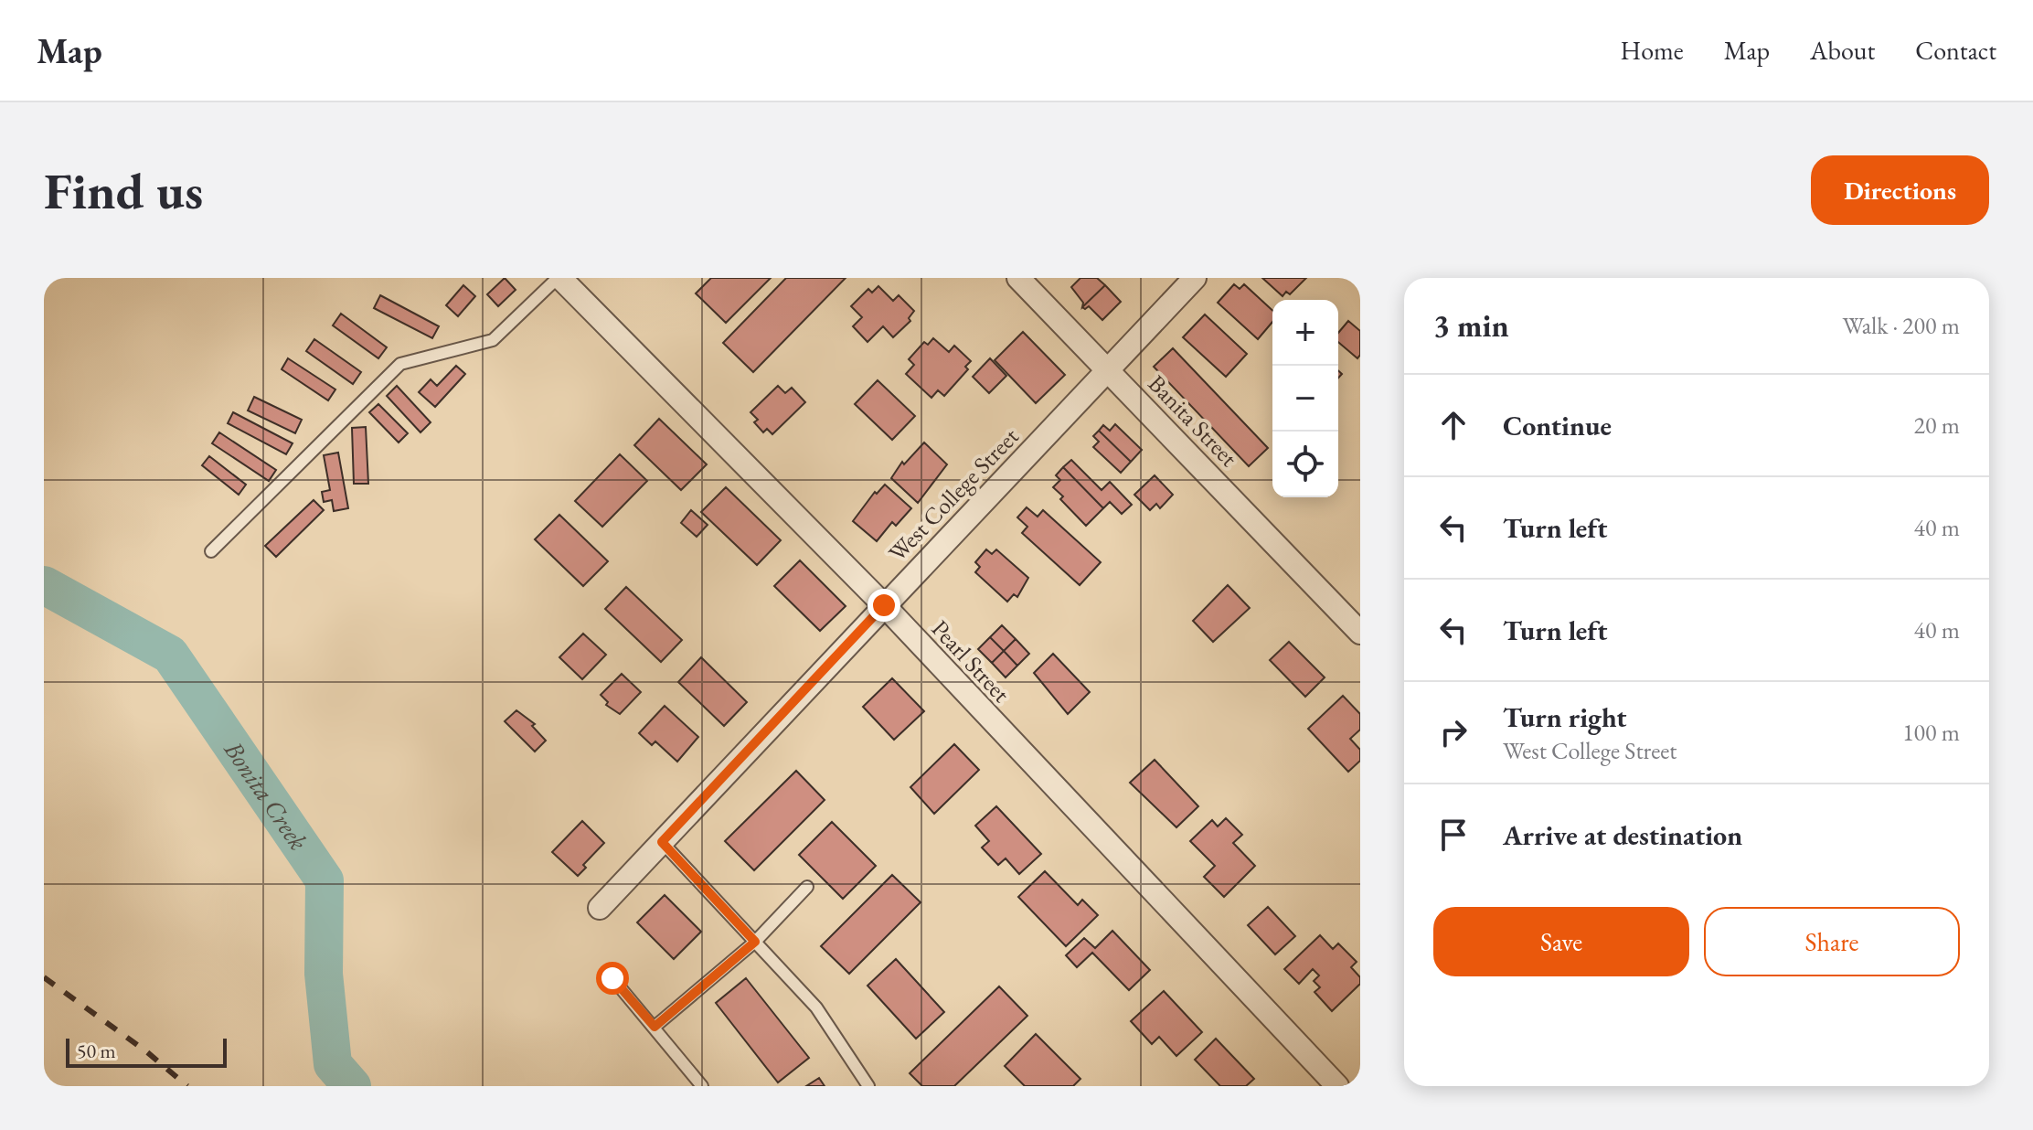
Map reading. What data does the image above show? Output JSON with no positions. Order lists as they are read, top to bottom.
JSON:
{
  "streets": {
    "street": ["Banita Street", "West College Street", "Pearl Street"]
  },
  "crossings": [
    ["Banita Street", "West College Street"],
    ["West College Street", "Pearl Street"]
  ],
  "water": ["Bonita Creek"],
  "scale_bar": "50 m",
  "page": {
    "header": "Map",
    "nav": [
      "Home",
      "Map",
      "About",
      "Contact"
    ],
    "buttons": [
      "Directions",
      ["Save", "Share"]
    ],
    "title": "Find us",
    "heading": ["3 min", "Walk · 200 m"],
    "map_buttons": ["+", "−"],
    "list": [
      ["Continue", "20 m"],
      ["Turn left", "40 m"],
      ["Turn left", "40 m"],
      ["Turn right", "West College Street", "100 m"],
      "Arrive at destination"
    ],
    "scale": "50 m"
  }
}
